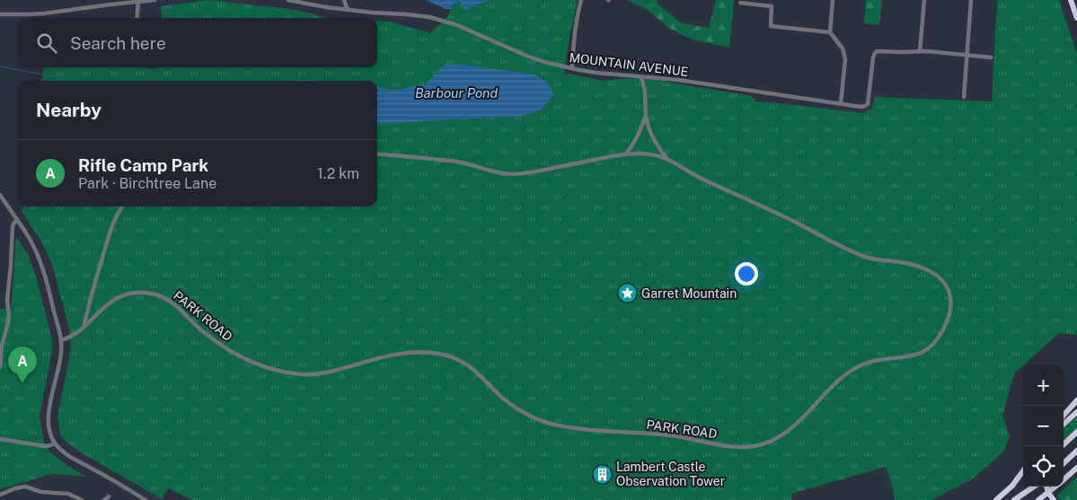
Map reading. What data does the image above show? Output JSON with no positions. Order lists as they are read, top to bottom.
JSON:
{
  "streets": {
    "street": ["MOUNTAIN AVENUE", "PARK ROAD"]
  },
  "crossings": [
    ["MOUNTAIN AVENUE", "PARK ROAD"]
  ],
  "water": ["Barbour Pond"],
  "places": {
    "place": ["Garret Mountain"],
    "building": ["Lambert Castle Observation Tower"]
  },
  "page": {
    "search": "Search here",
    "heading": "Nearby",
    "list": [
      {
        "mark": "A",
        "name": "Rifle Camp Park",
        "note": "Park · Birchtree Lane",
        "value": "1.2 km"
      }
    ],
    "pins": "A",
    "map_buttons": ["+", "−"]
  }
}
